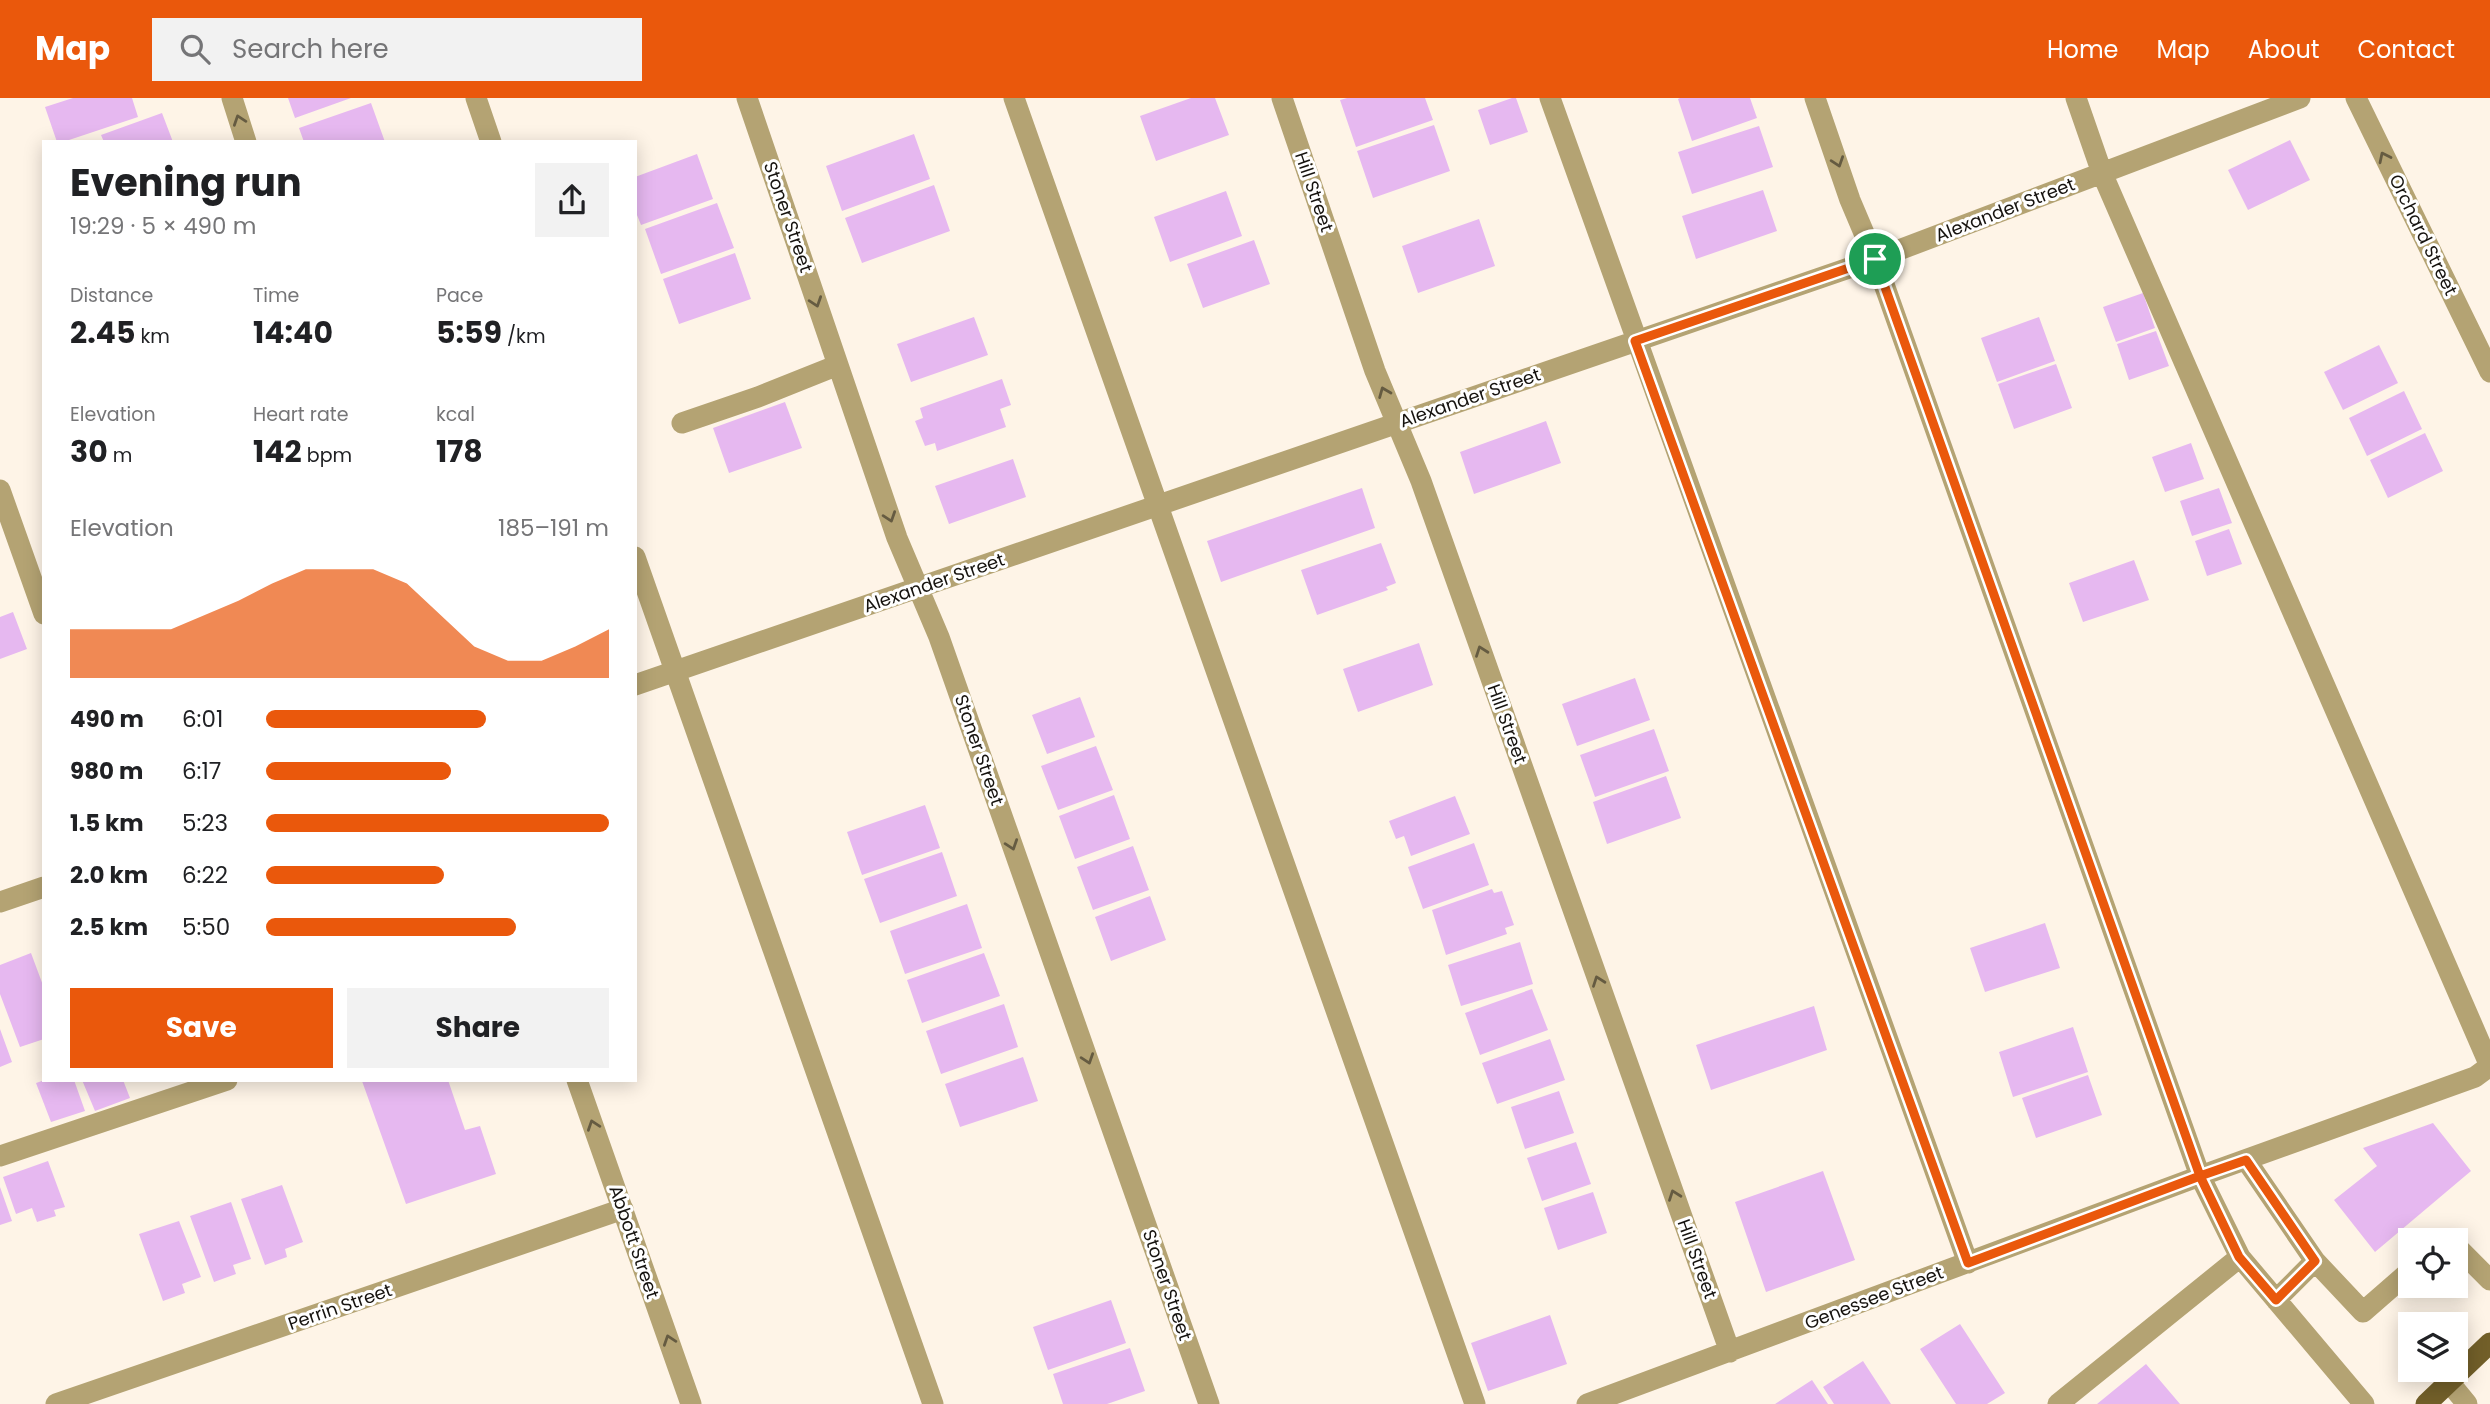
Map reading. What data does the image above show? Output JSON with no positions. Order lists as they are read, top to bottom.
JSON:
{
  "streets": {
    "street": [
      "Hill Street",
      "Alexander Street",
      "Stoner Street",
      "Orchard Street",
      "Abbott Street",
      "Genessee Street",
      "Perrin Street"
    ]
  },
  "crossings": [
    ["Hill Street", "Alexander Street"],
    ["Hill Street", "Genessee Street"],
    ["Alexander Street", "Stoner Street"],
    ["Abbott Street", "Perrin Street"]
  ],
  "one_way": [
    "Hill Street",
    "Stoner Street",
    "Orchard Street",
    "Abbott Street"
  ],
  "page": {
    "header": "Map",
    "search": "Search here",
    "nav": [
      "Home",
      "Map",
      "About",
      "Contact"
    ],
    "heading": ["Evening run", "19:29 · 5 × 490 m"],
    "stats": [
      ["Distance", "2.45 km"],
      ["Time", "14:40"],
      ["Pace", "5:59 /km"],
      ["Elevation", "30 m"],
      ["Heart rate", "142 bpm"],
      ["kcal", "178"]
    ],
    "chart": ["Elevation", "185–191 m"],
    "list": [
      {
        "name": "490 m",
        "note": "6:01"
      },
      {
        "name": "980 m",
        "note": "6:17"
      },
      {
        "name": "1.5 km",
        "note": "5:23"
      },
      {
        "name": "2.0 km",
        "note": "6:22"
      },
      {
        "name": "2.5 km",
        "note": "5:50"
      }
    ],
    "buttons": ["Save", "Share"]
  }
}
